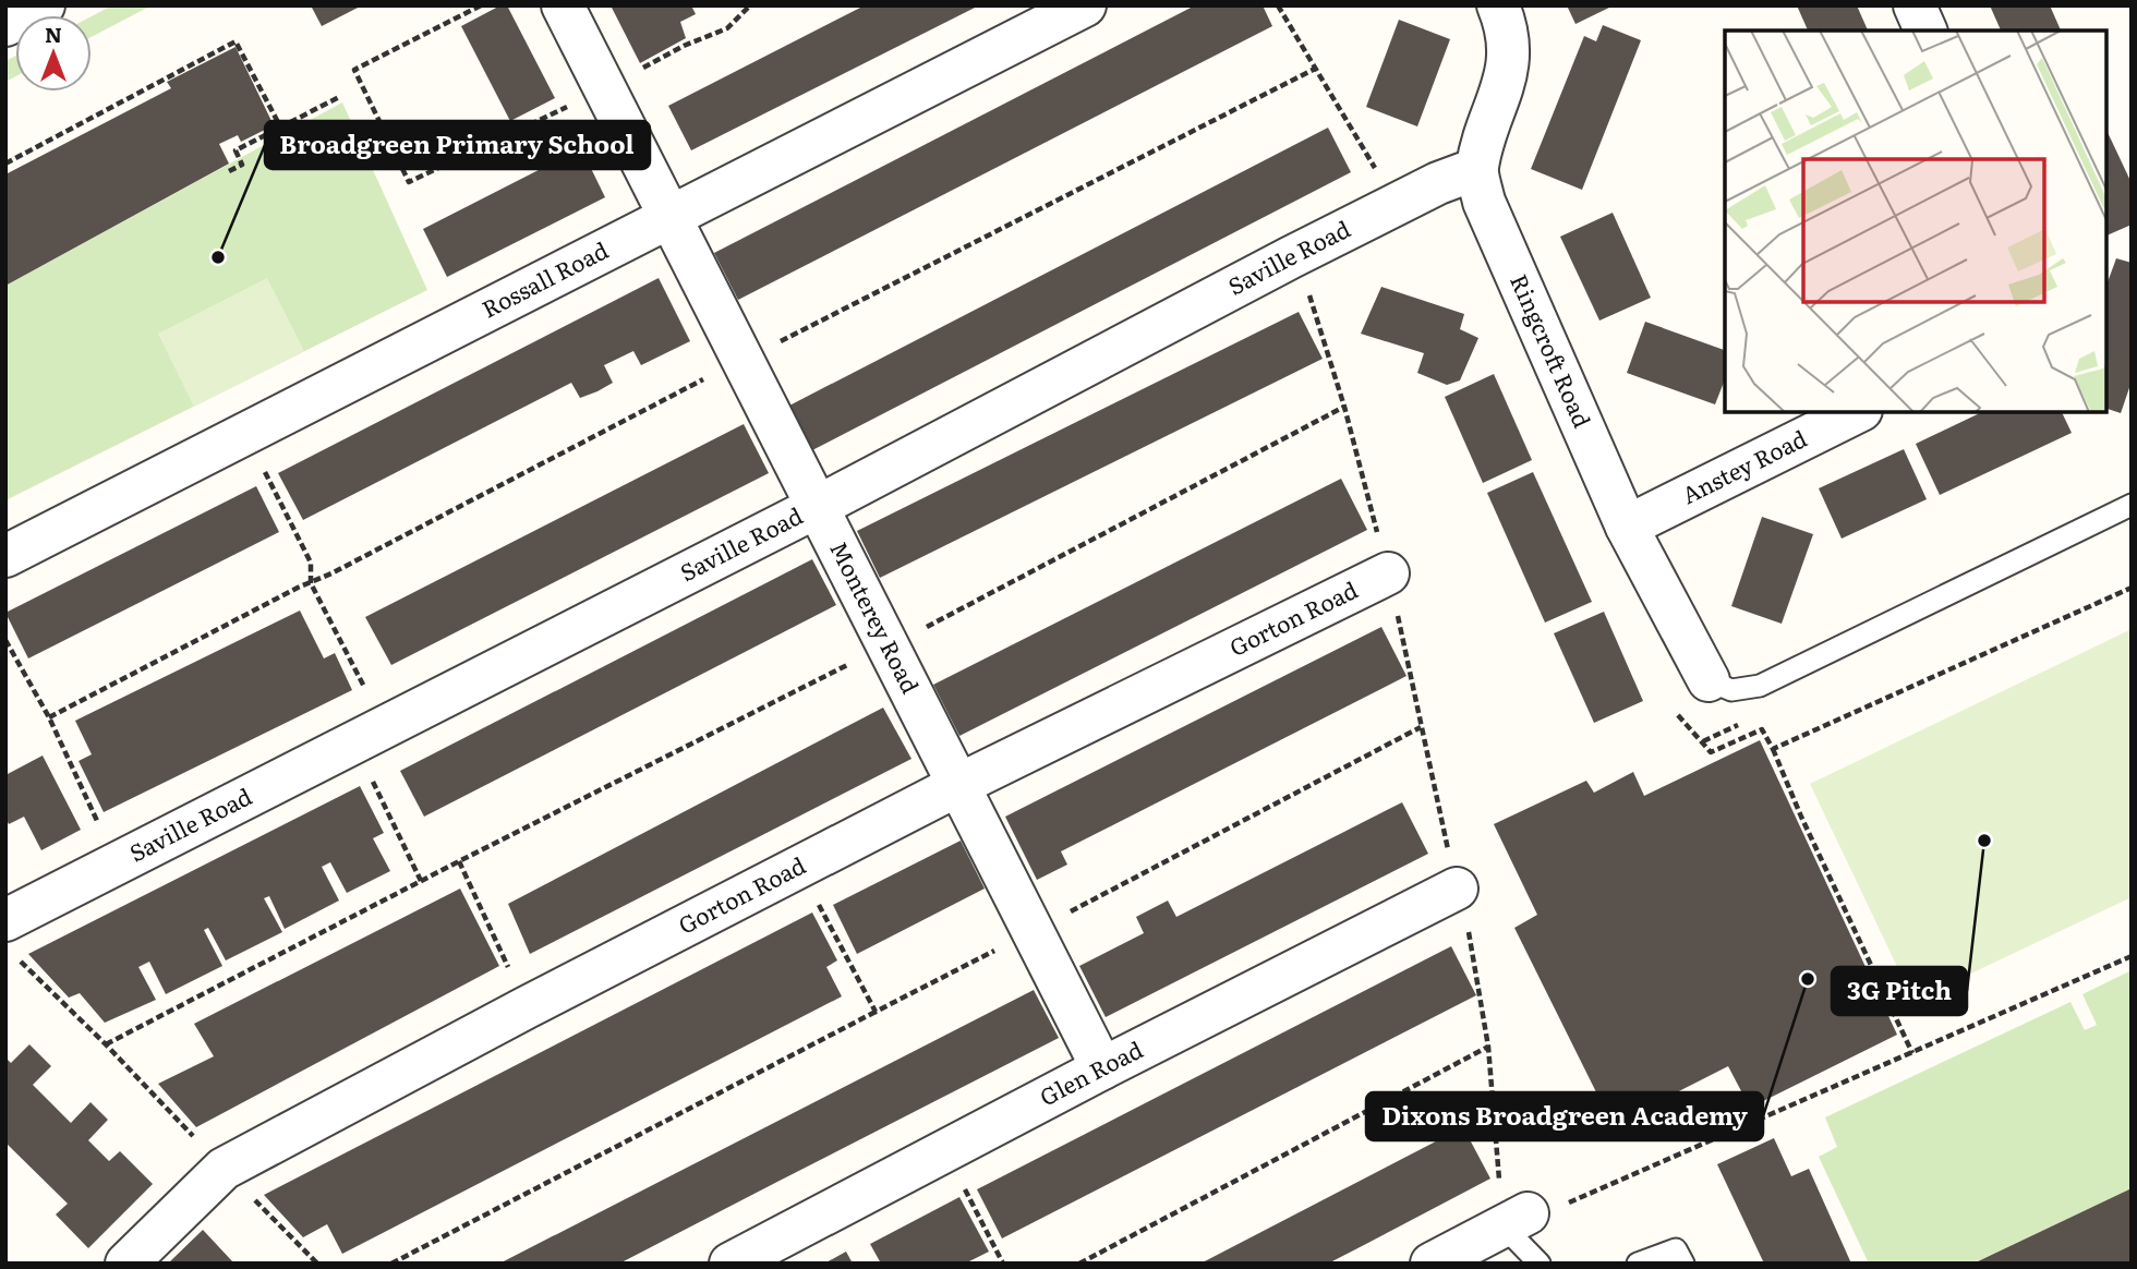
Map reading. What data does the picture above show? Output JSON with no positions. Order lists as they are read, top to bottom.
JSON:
{
  "streets": {
    "street": [
      "Saville Road",
      "Rossall Road",
      "Ringcroft Road",
      "Anstey Road",
      "Monterey Road",
      "Gorton Road",
      "Glen Road"
    ]
  },
  "crossings": [
    ["Saville Road", "Ringcroft Road"],
    ["Saville Road", "Monterey Road"],
    ["Rossall Road", "Monterey Road"],
    ["Ringcroft Road", "Anstey Road"],
    ["Monterey Road", "Gorton Road"],
    ["Monterey Road", "Glen Road"]
  ],
  "places": ["Broadgreen Primary School", "3G Pitch", "Dixons Broadgreen Academy"],
  "north": "top"
}
